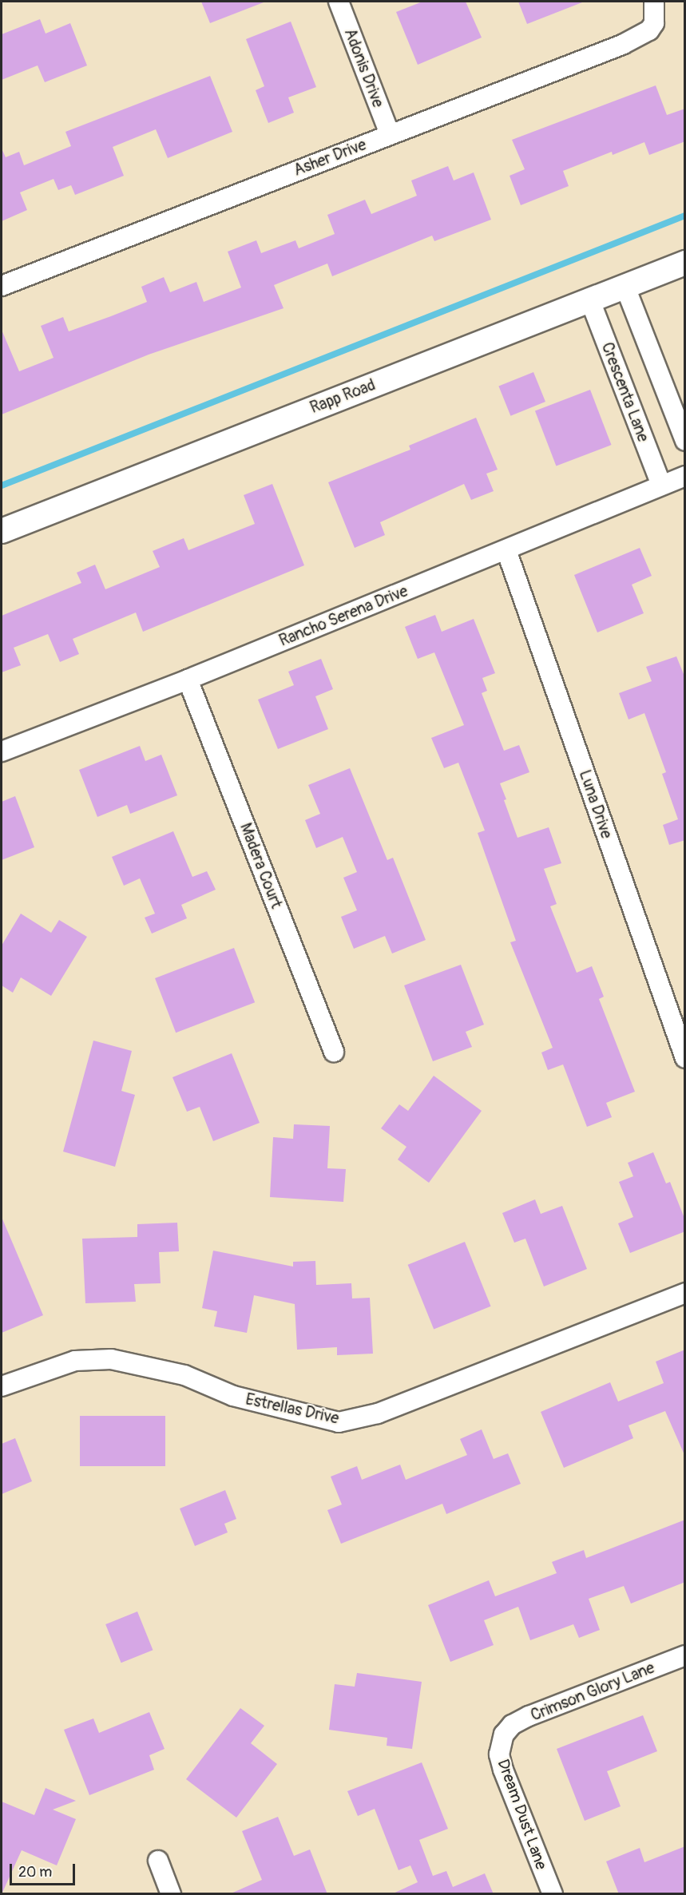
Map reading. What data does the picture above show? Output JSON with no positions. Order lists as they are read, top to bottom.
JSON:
{
  "streets": {
    "street": [
      "Adonis Drive",
      "Asher Drive",
      "Crescenta Lane",
      "Rapp Road",
      "Rancho Serena Drive",
      "Luna Drive",
      "Madera Court",
      "Estrellas Drive",
      "Crimson Glory Lane",
      "Dream Dust Lane"
    ]
  },
  "crossings": [
    ["Adonis Drive", "Asher Drive"],
    ["Crescenta Lane", "Rapp Road"],
    ["Crescenta Lane", "Rancho Serena Drive"],
    ["Rancho Serena Drive", "Luna Drive"],
    ["Rancho Serena Drive", "Madera Court"],
    ["Crimson Glory Lane", "Dream Dust Lane"]
  ],
  "scale_bar": "20 m"
}
